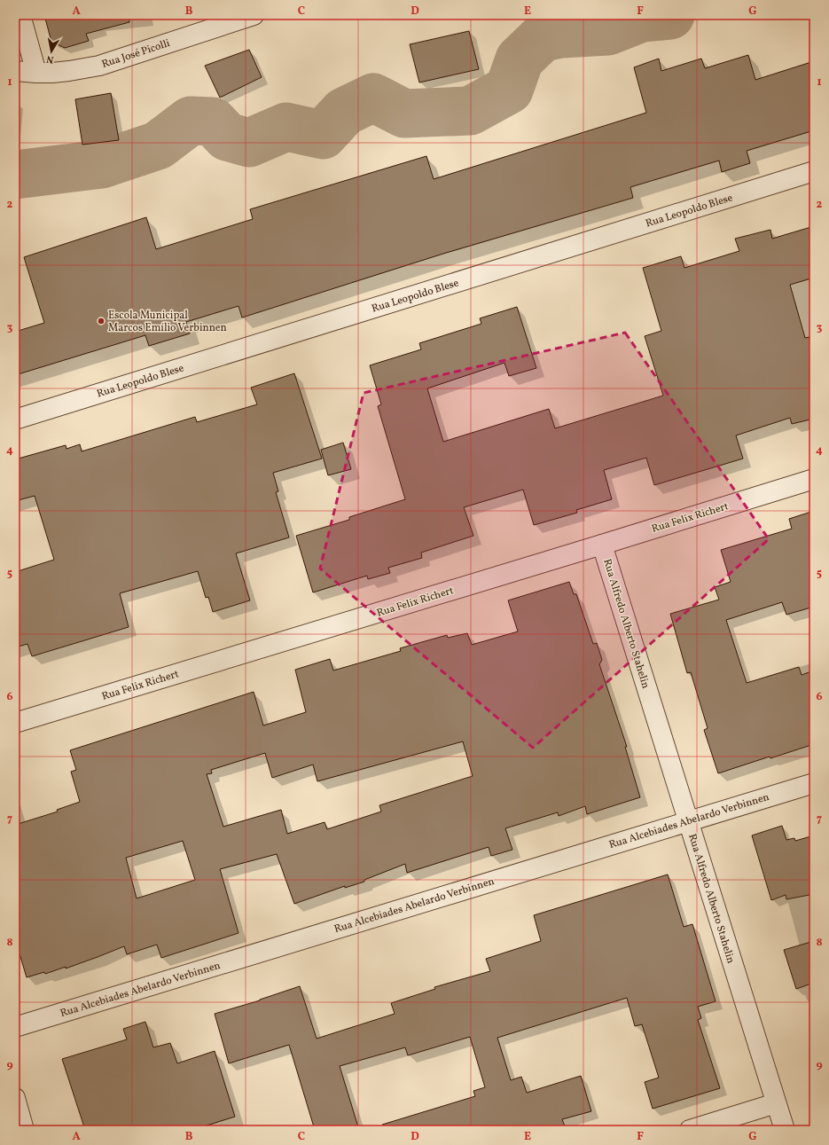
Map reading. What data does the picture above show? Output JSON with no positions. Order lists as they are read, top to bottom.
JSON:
{
  "streets": {
    "street": [
      "Rua José Picolli",
      "Rua Leopoldo Blese",
      "Rua Felix Richert",
      "Rua Alfredo Alberto Stahelin",
      "Rua Alcebiades Abelardo Verbinnen"
    ]
  },
  "crossings": [
    ["Rua Felix Richert", "Rua Alfredo Alberto Stahelin"],
    ["Rua Alfredo Alberto Stahelin", "Rua Alcebiades Abelardo Verbinnen"]
  ],
  "places": ["Escola Municipal Marcos Emílio Verbinnen"],
  "north": "bottom",
  "grid": {
    "columns": [
      "A",
      "B",
      "C",
      "D",
      "E",
      "F",
      "G"
    ],
    "rows": [
      "1",
      "2",
      "3",
      "4",
      "5",
      "6",
      "7",
      "8",
      "9"
    ]
  }
}
